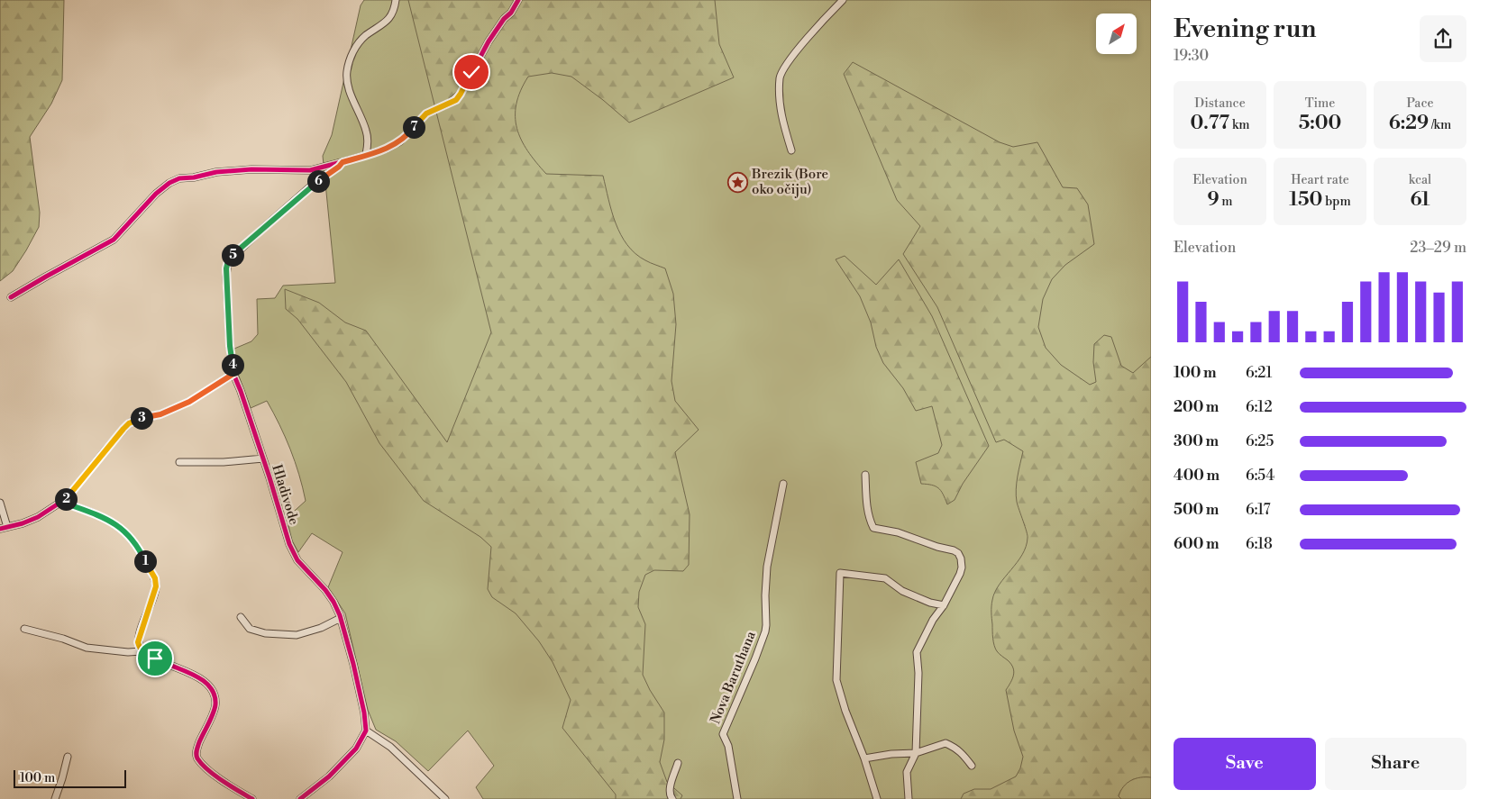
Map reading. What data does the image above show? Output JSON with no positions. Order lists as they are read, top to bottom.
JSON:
{
  "streets": {
    "street": ["Hladivode", "Nova Baruthana"]
  },
  "places": {
    "place": ["Brezik (Bore oko očiju)"]
  },
  "scale_bar": "100 m",
  "north": "top right",
  "page": {
    "heading": ["Evening run", "19:30"],
    "stats": [
      ["Distance", "0.77 km"],
      ["Time", "5:00"],
      ["Pace", "6:29 /km"],
      ["Elevation", "9 m"],
      ["Heart rate", "150 bpm"],
      ["kcal", "61"]
    ],
    "pins": [
      "7",
      "6",
      "5",
      "4",
      "3",
      "2",
      "1"
    ],
    "chart": ["Elevation", "23–29 m"],
    "list": [
      {
        "name": "100 m",
        "note": "6:21"
      },
      {
        "name": "200 m",
        "note": "6:12"
      },
      {
        "name": "300 m",
        "note": "6:25"
      },
      {
        "name": "400 m",
        "note": "6:54"
      },
      {
        "name": "500 m",
        "note": "6:17"
      },
      {
        "name": "600 m",
        "note": "6:18"
      }
    ],
    "buttons": ["Save", "Share"],
    "scale": "100 m"
  }
}
